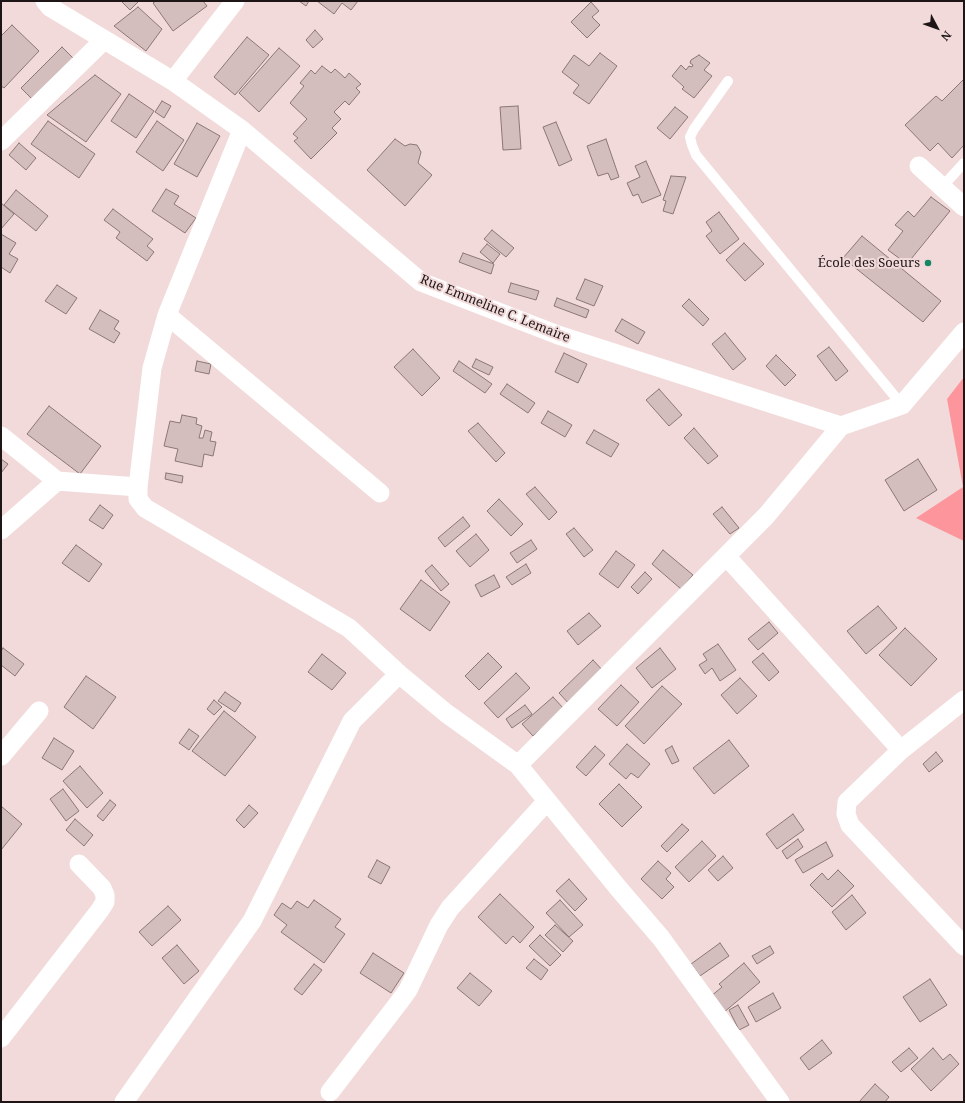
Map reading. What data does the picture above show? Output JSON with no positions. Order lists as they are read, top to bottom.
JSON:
{
  "streets": {
    "street": ["Rue Emmeline C. Lemaire"]
  },
  "places": ["École des Soeurs"],
  "north": "bottom right"
}
